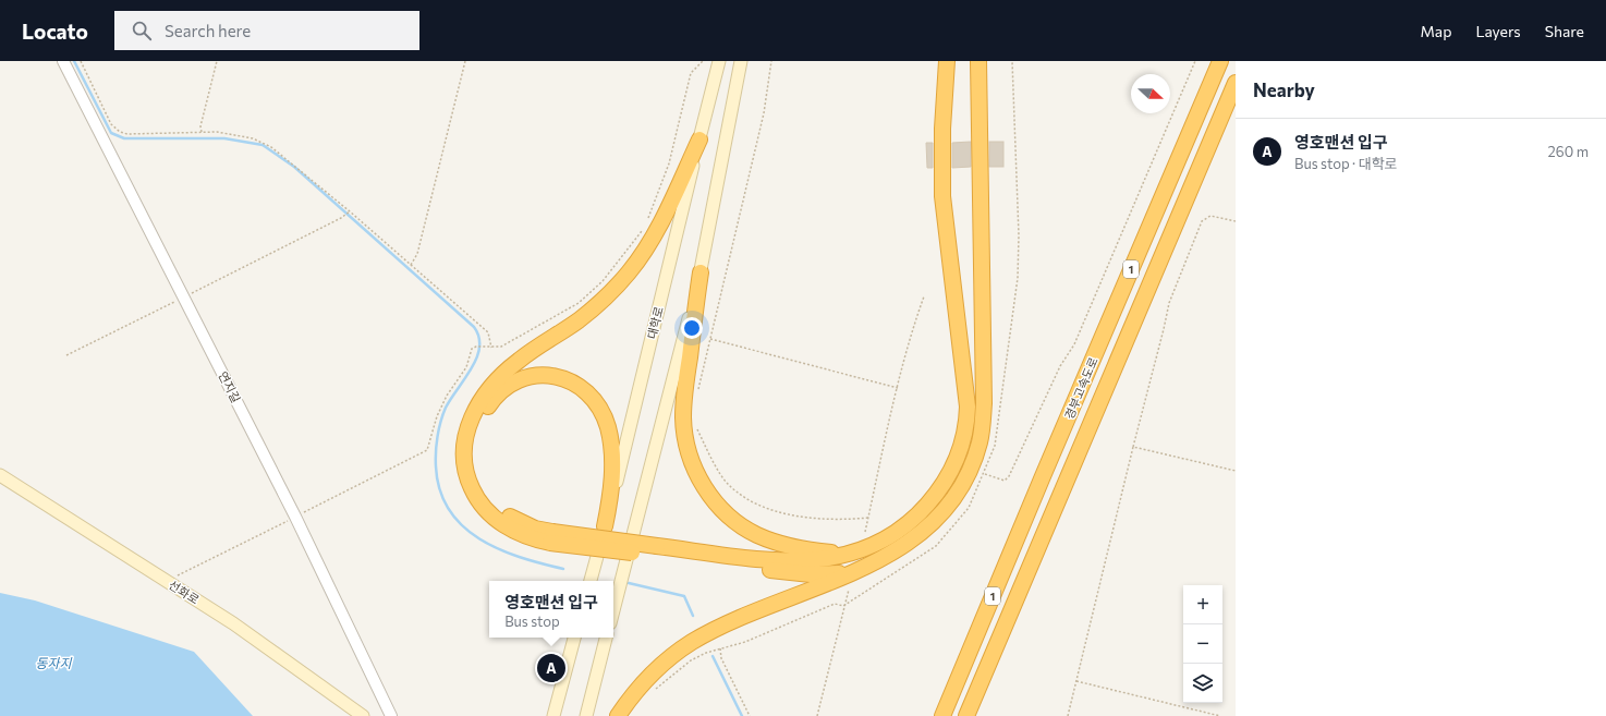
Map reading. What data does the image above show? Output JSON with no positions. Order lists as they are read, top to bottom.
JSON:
{
  "streets": {
    "highway": ["1", "경부고속도로"],
    "main road": ["대학로", "선화로"],
    "street": ["연지길"]
  },
  "water": ["동자지"],
  "north": "right",
  "page": {
    "header": "Locato",
    "search": "Search here",
    "nav": ["Map", "Layers", "Share"],
    "heading": "Nearby",
    "list": [
      {
        "mark": "A",
        "name": "영호맨션 입구",
        "note": "Bus stop · 대학로",
        "value": "260 m"
      }
    ],
    "popup": ["영호맨션 입구", "Bus stop"],
    "map_buttons": ["+", "−"],
    "pins": "A"
  }
}
